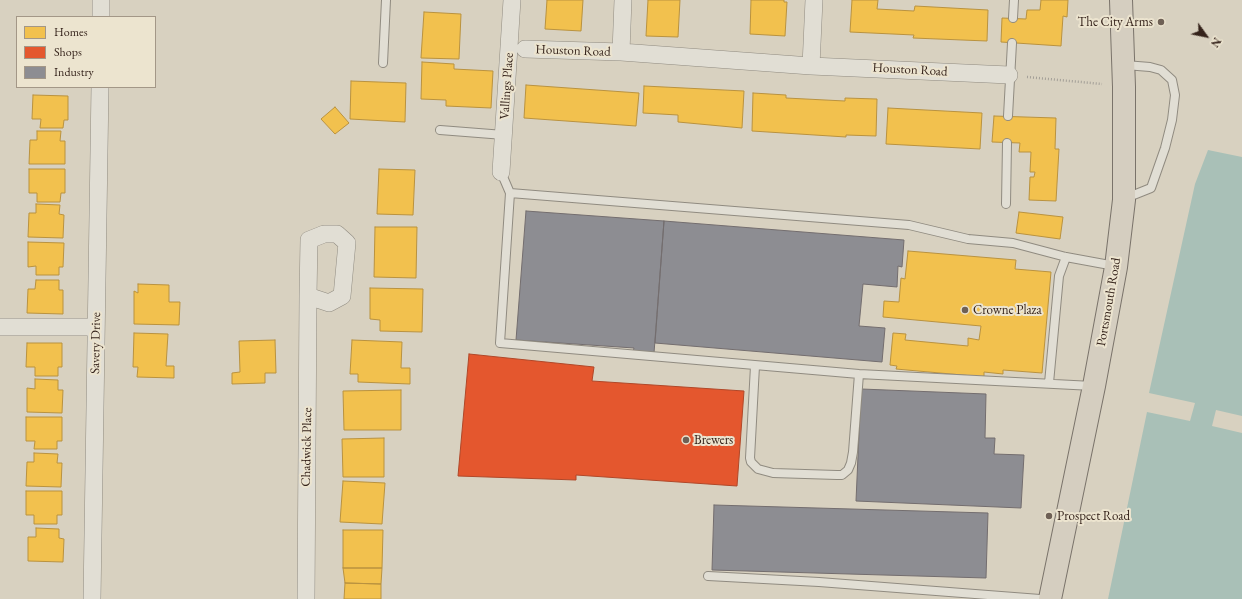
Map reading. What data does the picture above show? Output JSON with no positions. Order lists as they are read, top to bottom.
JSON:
{
  "streets": {
    "main road": ["Portsmouth Road"],
    "street": [
      "Houston Road",
      "Vallings Place",
      "Savery Drive",
      "Chadwick Place"
    ]
  },
  "places": [
    "The City Arms",
    "Crowne Plaza",
    "Brewers",
    "Prospect Road"
  ],
  "legend": ["Homes", "Shops", "Industry"],
  "north": "bottom right"
}
